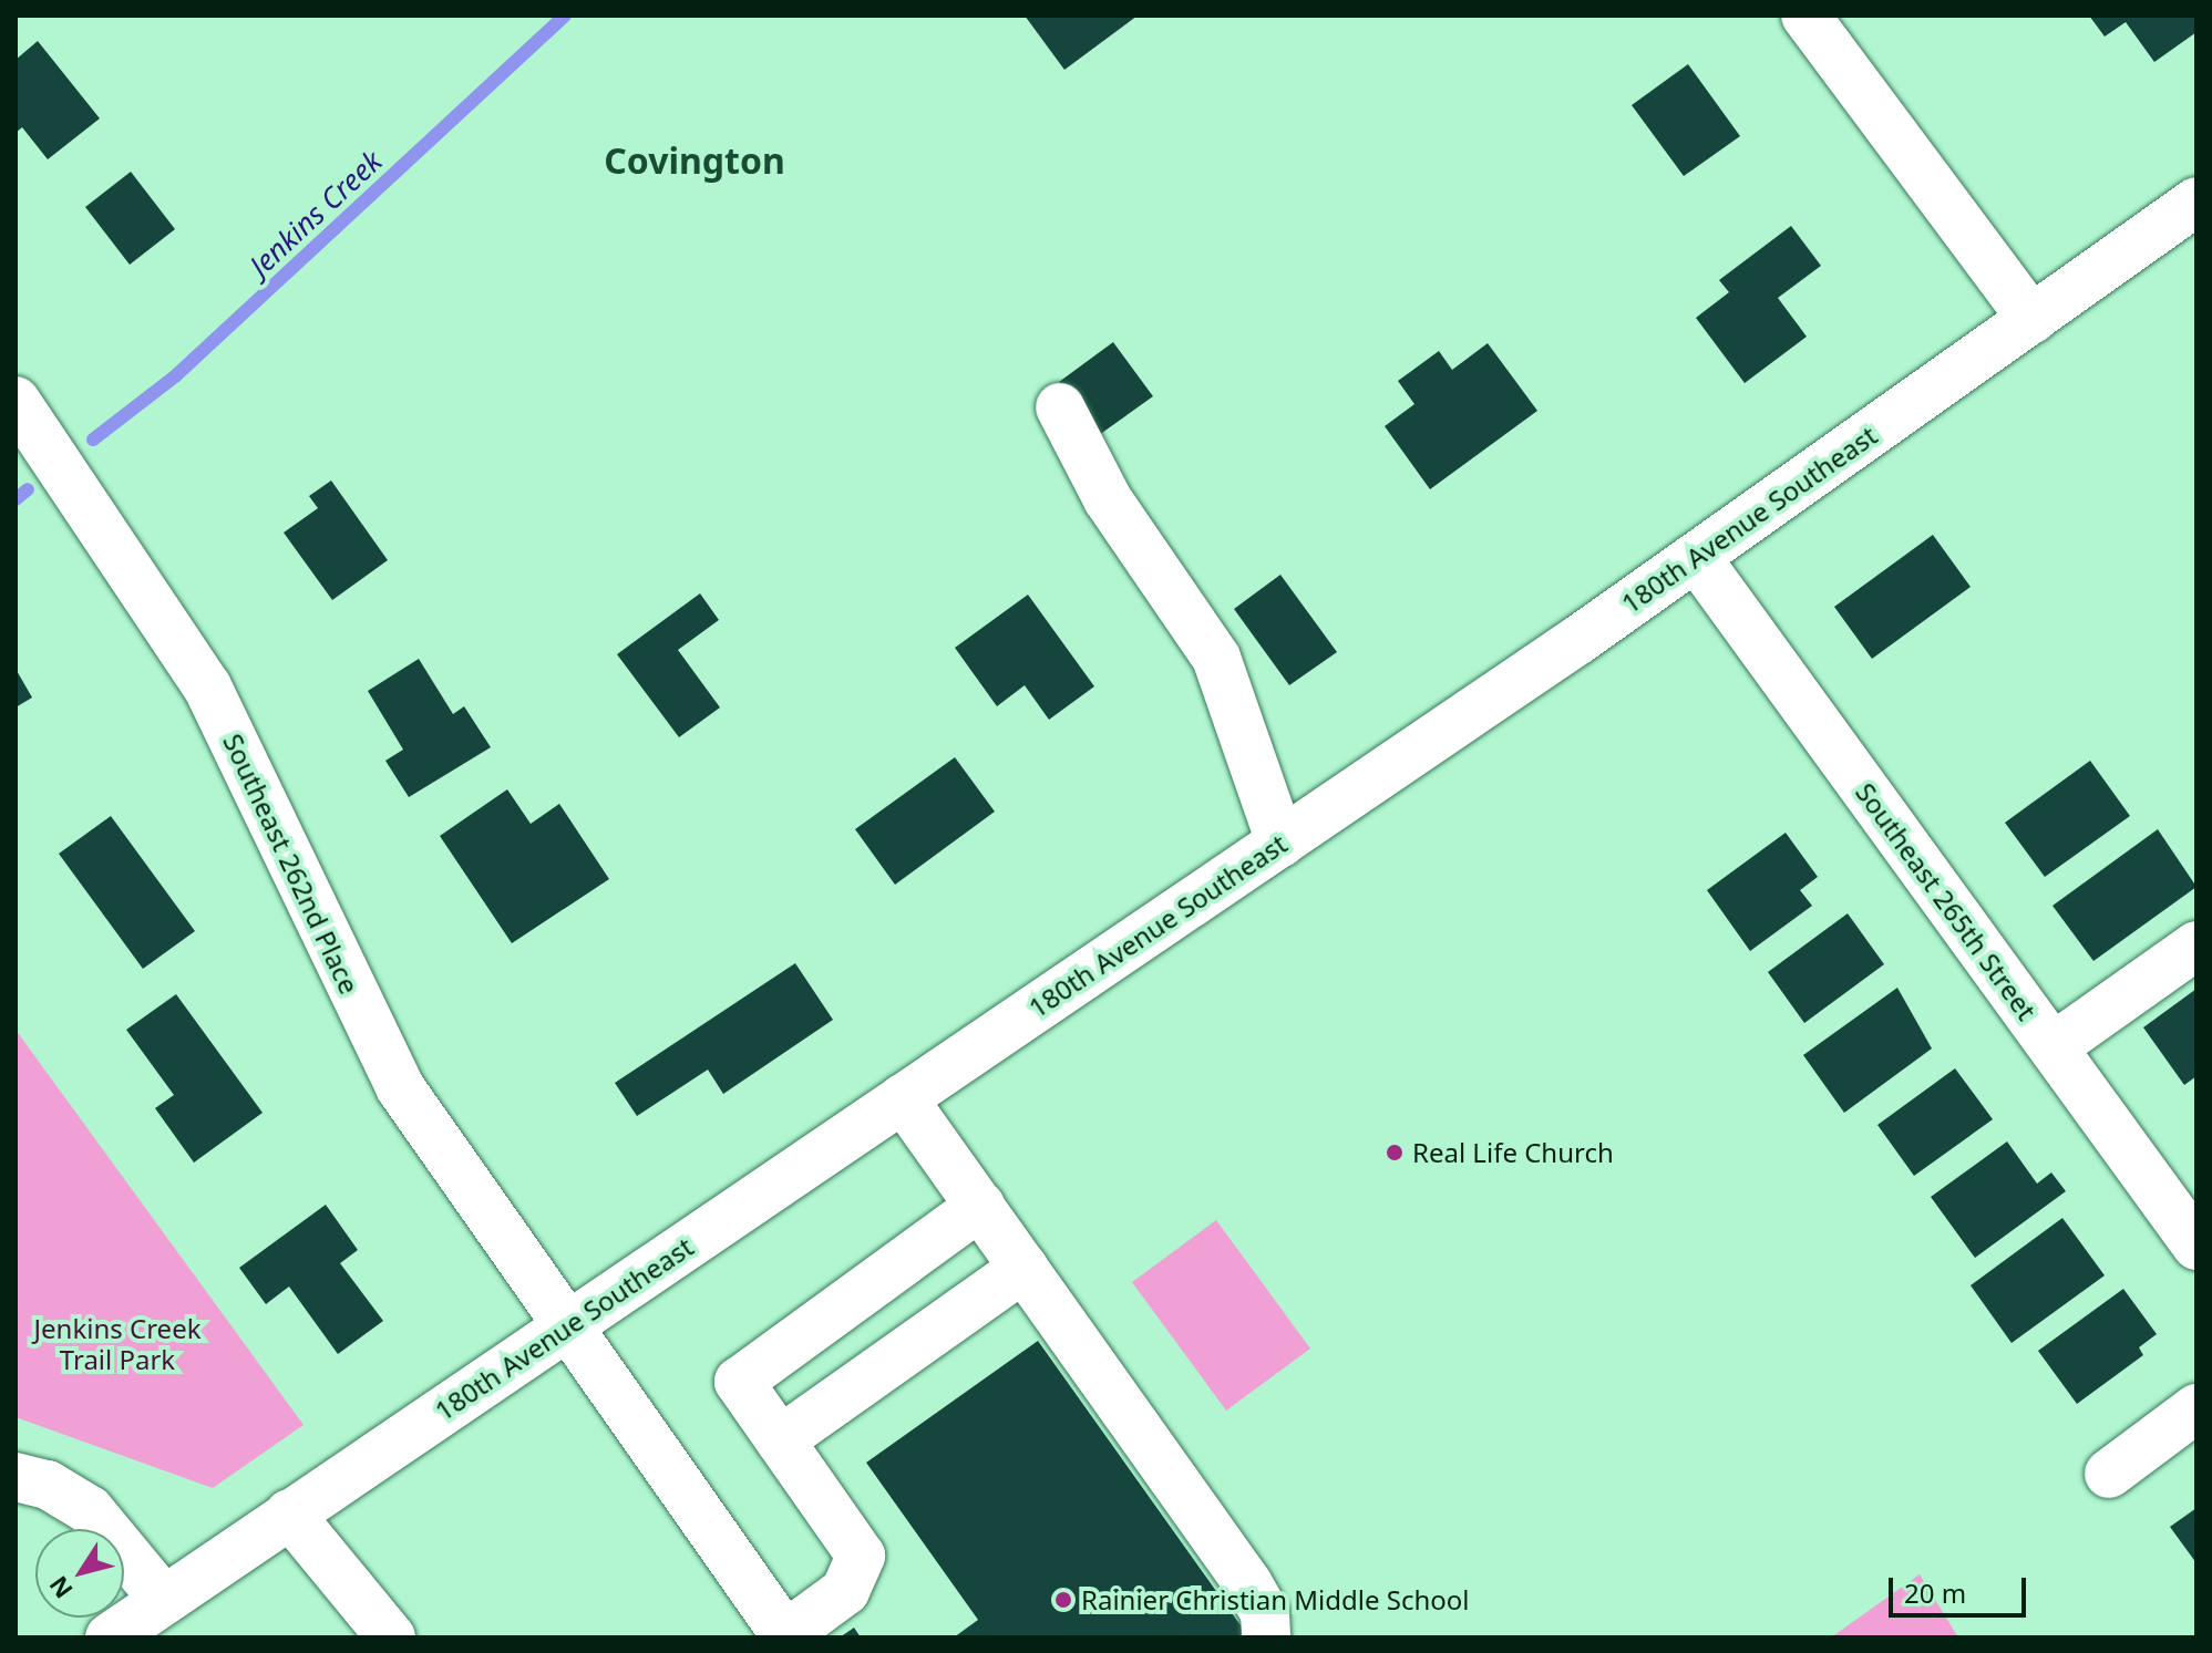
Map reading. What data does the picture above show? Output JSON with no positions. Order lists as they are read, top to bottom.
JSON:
{
  "streets": {
    "street": ["180th Avenue Southeast", "Southeast 262nd Place", "Southeast 265th Street"]
  },
  "crossings": [
    ["180th Avenue Southeast", "Southeast 262nd Place"],
    ["180th Avenue Southeast", "Southeast 265th Street"]
  ],
  "districts": ["Covington"],
  "water": ["Jenkins Creek"],
  "parks": ["Jenkins Creek Trail Park"],
  "places": ["Real Life Church", "Rainier Christian Middle School"],
  "scale_bar": "20 m",
  "north": "bottom left"
}
